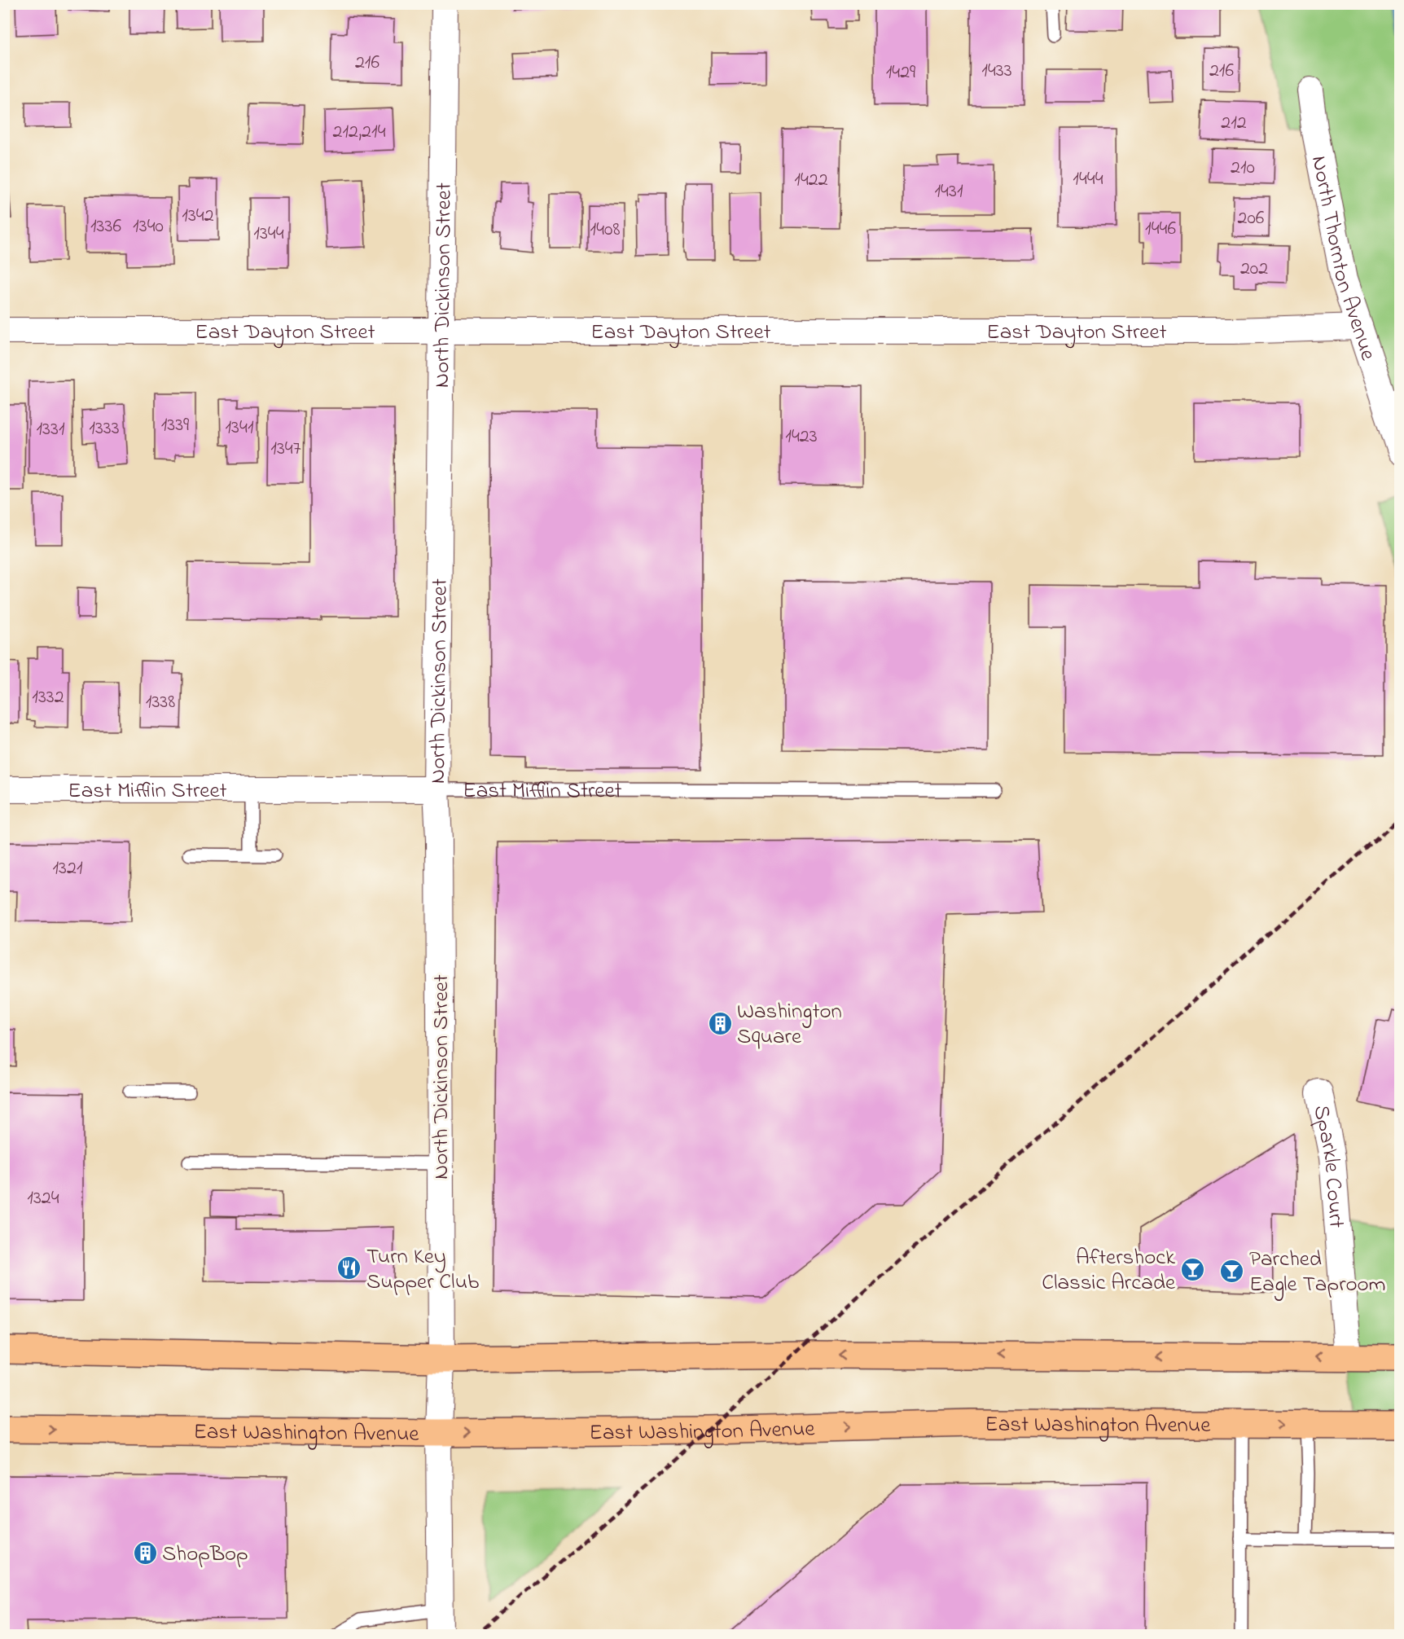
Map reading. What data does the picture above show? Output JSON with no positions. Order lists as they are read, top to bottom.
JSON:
{
  "streets": {
    "main road": ["East Washington Avenue"],
    "street": [
      "North Thornton Avenue",
      "North Dickinson Street",
      "East Dayton Street",
      "East Mifflin Street",
      "Sparkle Court"
    ]
  },
  "crossings": [
    ["North Thornton Avenue", "East Dayton Street"],
    ["North Dickinson Street", "East Dayton Street"],
    ["North Dickinson Street", "East Mifflin Street"],
    ["North Dickinson Street", "East Washington Avenue"]
  ],
  "places": {
    "building": ["Washington Square", "ShopBop"],
    "restaurant": ["Turn Key Supper Club"],
    "bar": ["Aftershock Classic Arcade", "Parched Eagle Taproom"]
  },
  "house_numbers": [
    "216",
    "1433",
    "216",
    "1429",
    "212",
    "212,214",
    "210",
    "1444",
    "1422",
    "1431",
    "1342",
    "206",
    "1336",
    "1340",
    "1446",
    "1408",
    "1344",
    "202",
    "1339",
    "1341",
    "1333",
    "1331",
    "1423",
    "1347",
    "1332",
    "1338",
    "1321",
    "1324"
  ]
}
